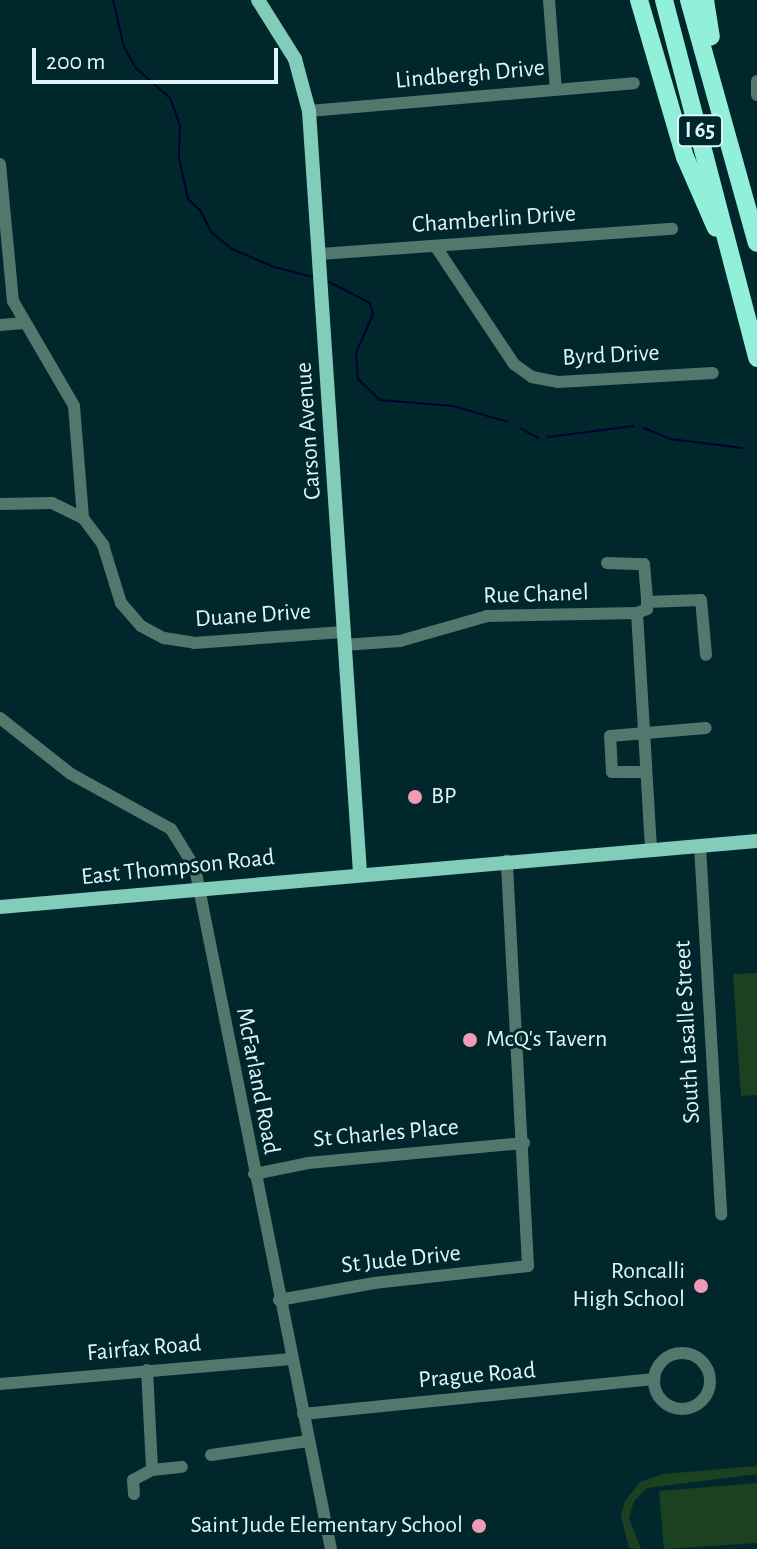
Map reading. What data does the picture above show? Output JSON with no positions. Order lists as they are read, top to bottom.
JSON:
{
  "streets": {
    "highway": ["I 65"],
    "main road": ["Carson Avenue", "East Thompson Road"],
    "street": [
      "Lindbergh Drive",
      "Chamberlin Drive",
      "Byrd Drive",
      "Rue Chanel",
      "Duane Drive",
      "South Lasalle Street",
      "McFarland Road",
      "St Charles Place",
      "St Jude Drive",
      "Fairfax Road",
      "Prague Road"
    ]
  },
  "crossings": [
    ["Lindbergh Drive", "Carson Avenue"],
    ["Chamberlin Drive", "Byrd Drive"],
    ["Chamberlin Drive", "Carson Avenue"],
    ["Carson Avenue", "Rue Chanel"],
    ["Carson Avenue", "Duane Drive"],
    ["Carson Avenue", "East Thompson Road"],
    ["Rue Chanel", "Duane Drive"],
    ["East Thompson Road", "McFarland Road"],
    ["McFarland Road", "St Charles Place"],
    ["McFarland Road", "St Jude Drive"],
    ["McFarland Road", "Fairfax Road"],
    ["McFarland Road", "Prague Road"],
    ["St Charles Place", "St Jude Drive"]
  ],
  "places": [
    "BP",
    "McQ's Tavern",
    "Roncalli High School",
    "Saint Jude Elementary School"
  ],
  "scale_bar": "200 m"
}
